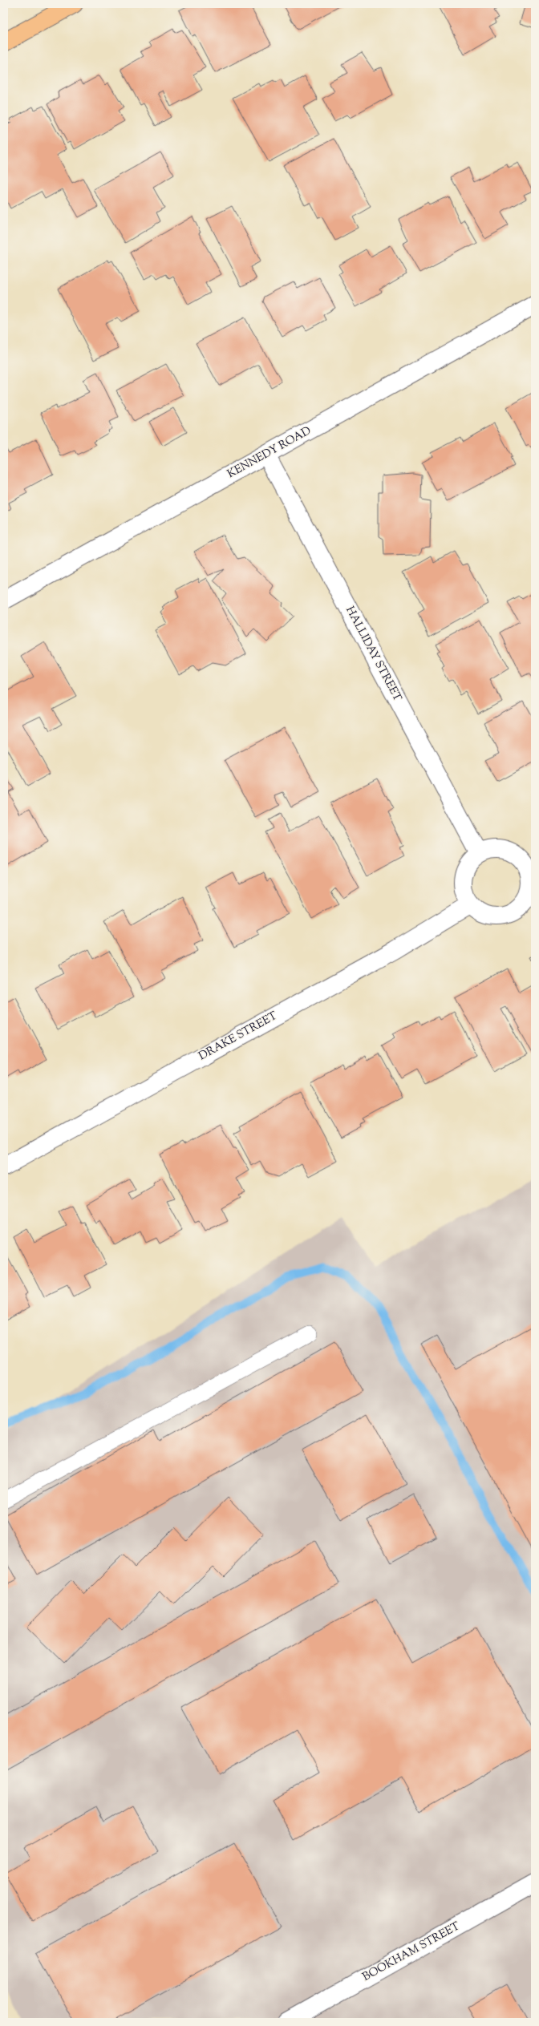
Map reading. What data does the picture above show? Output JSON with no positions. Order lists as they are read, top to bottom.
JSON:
{
  "streets": {
    "street": [
      "KENNEDY ROAD",
      "HALLIDAY STREET",
      "DRAKE STREET",
      "BOOKHAM STREET"
    ]
  },
  "crossings": [
    ["KENNEDY ROAD", "HALLIDAY STREET"],
    ["HALLIDAY STREET", "DRAKE STREET"]
  ]
}
